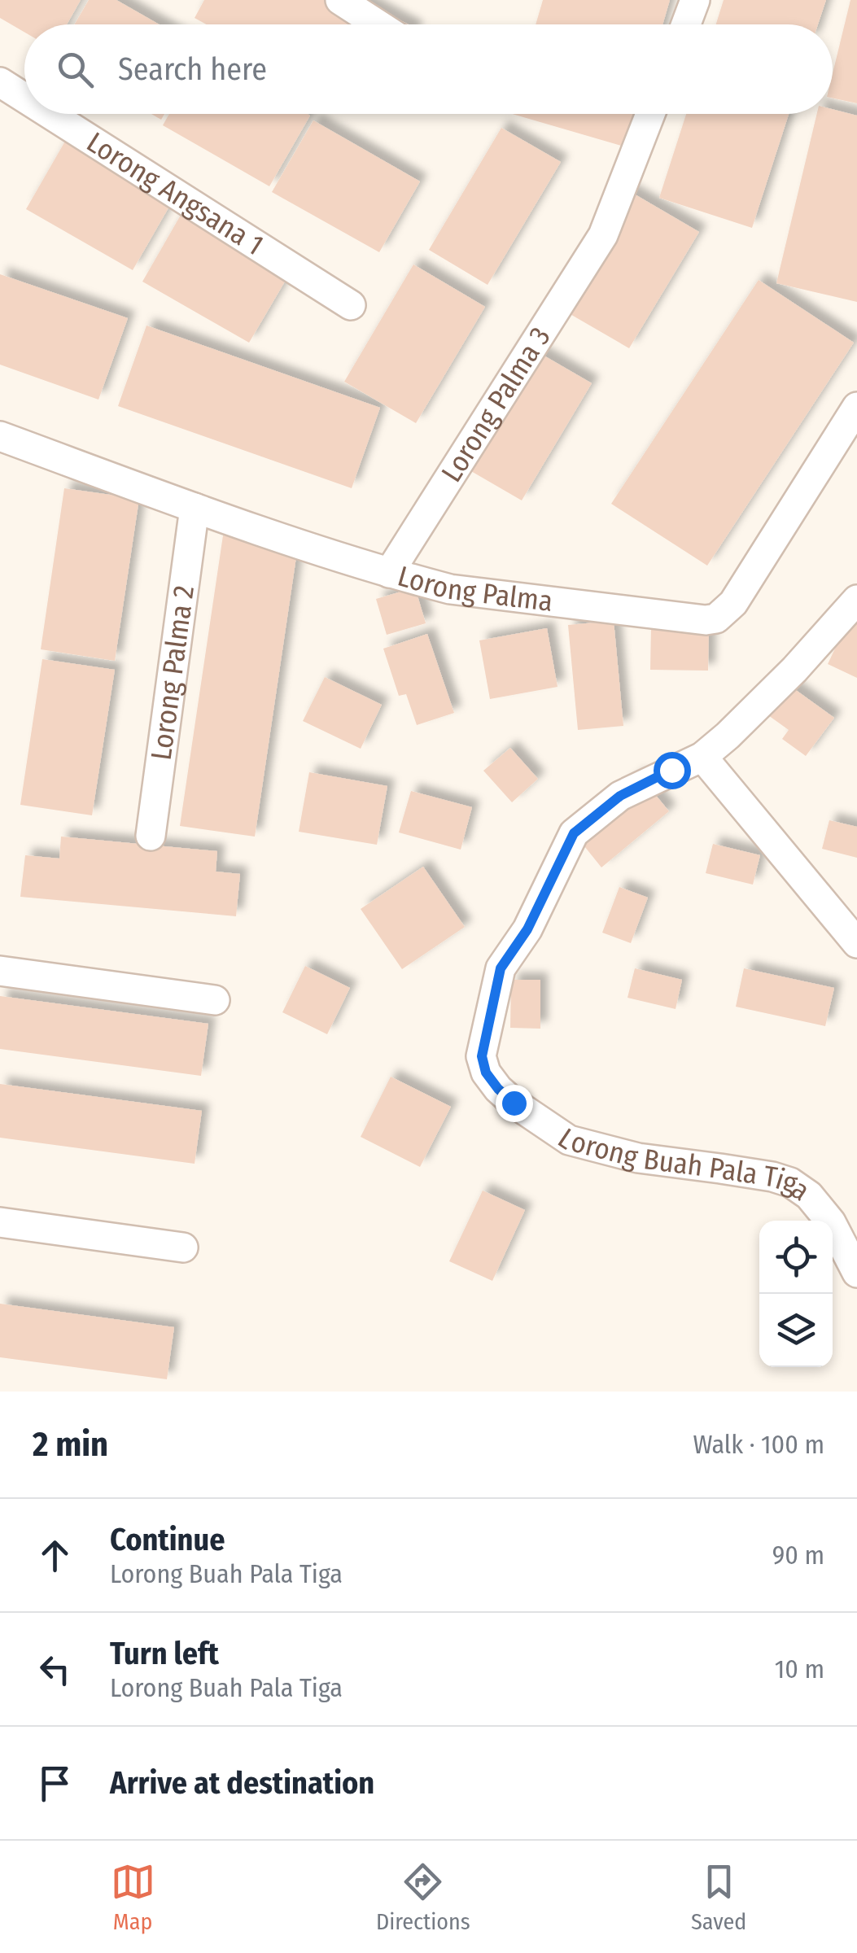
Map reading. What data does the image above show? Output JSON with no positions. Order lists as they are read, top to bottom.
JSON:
{
  "streets": {
    "street": [
      "Lorong Angsana 1",
      "Lorong Palma 3",
      "Lorong Palma",
      "Lorong Palma 2",
      "Lorong Buah Pala Tiga"
    ]
  },
  "crossings": [
    ["Lorong Palma 3", "Lorong Palma"],
    ["Lorong Palma", "Lorong Palma 2"]
  ],
  "page": {
    "search": "Search here",
    "heading": ["2 min", "Walk · 100 m"],
    "list": [
      ["Continue", "Lorong Buah Pala Tiga", "90 m"],
      ["Turn left", "Lorong Buah Pala Tiga", "10 m"],
      "Arrive at destination"
    ],
    "nav": ["Map", "Directions", "Saved"]
  }
}
